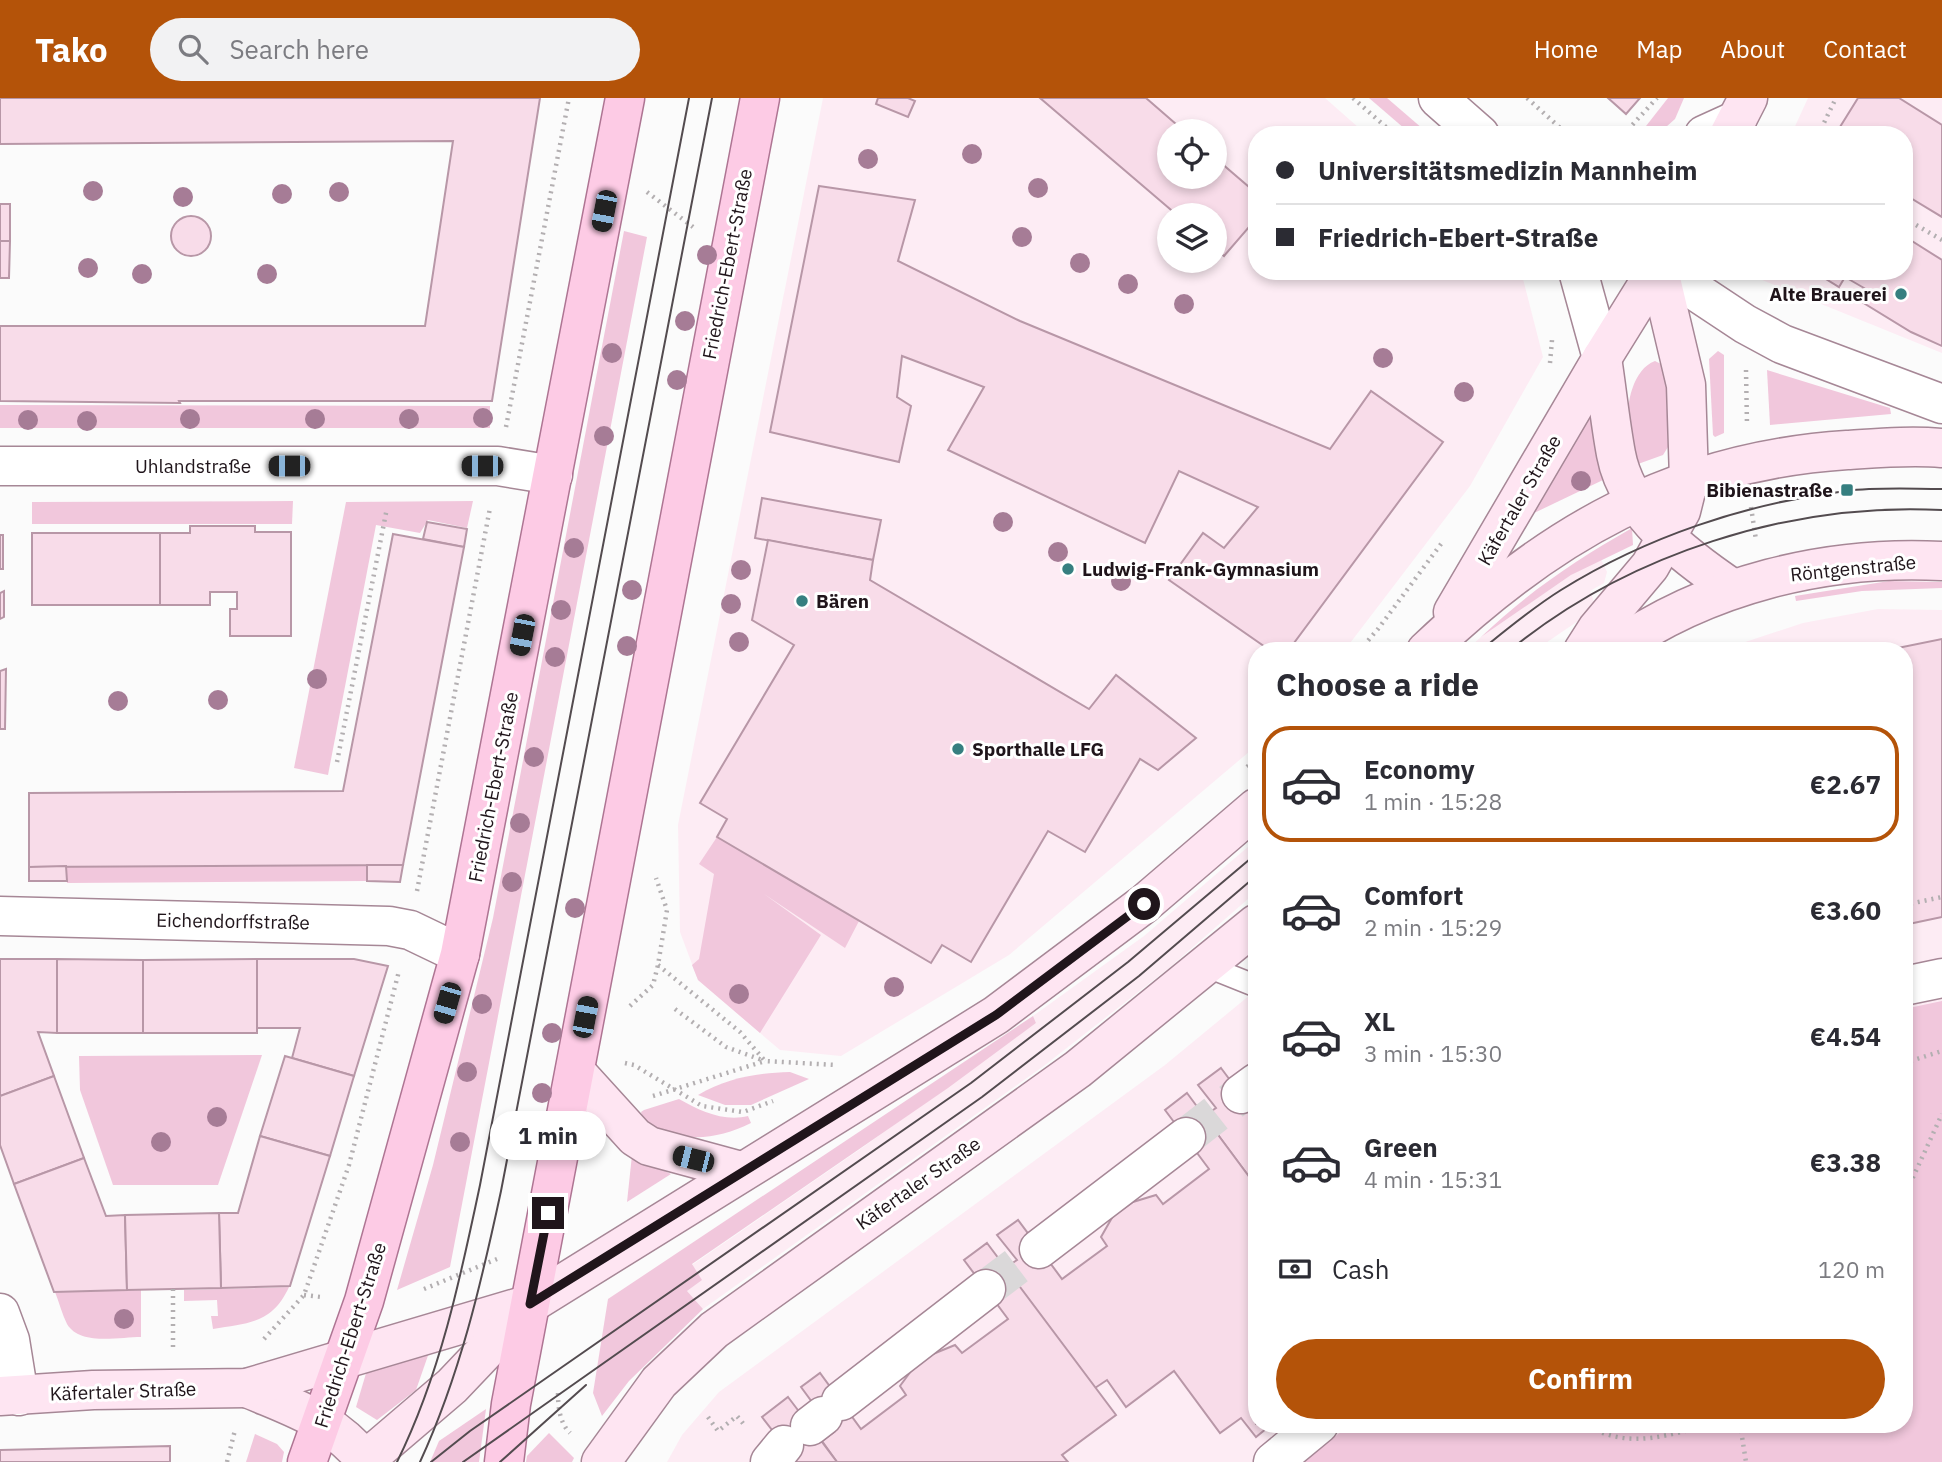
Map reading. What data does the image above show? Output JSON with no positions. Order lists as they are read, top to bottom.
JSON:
{
  "streets": {
    "main road": ["Friedrich-Ebert-Straße", "Käfertaler Straße", "Röntgenstraße"],
    "street": ["Uhlandstraße", "Eichendorffstraße"]
  },
  "crossings": [
    ["Friedrich-Ebert-Straße", "Uhlandstraße"],
    ["Friedrich-Ebert-Straße", "Käfertaler Straße"],
    ["Friedrich-Ebert-Straße", "Eichendorffstraße"]
  ],
  "places": {
    "other": [
      "Alte Brauerei",
      "Ludwig-Frank-Gymnasium",
      "Bären",
      "Sporthalle LFG"
    ],
    "transit": ["Bibienastraße"]
  },
  "page": {
    "header": "Tako",
    "search": "Search here",
    "nav": [
      "Home",
      "Map",
      "About",
      "Contact"
    ],
    "banner": ["Universitätsmedizin Mannheim", "Friedrich-Ebert-Straße"],
    "heading": "Choose a ride",
    "list": [
      {
        "name": "Economy",
        "note": "1 min · 15:28",
        "value": "€2.67"
      },
      {
        "name": "Comfort",
        "note": "2 min · 15:29",
        "value": "€3.60"
      },
      {
        "name": "XL",
        "note": "3 min · 15:30",
        "value": "€4.54"
      },
      {
        "name": "Green",
        "note": "4 min · 15:31",
        "value": "€3.38"
      }
    ],
    "bubble": "1 min",
    "pay": ["Cash", "120 m"],
    "buttons": "Confirm"
  }
}
